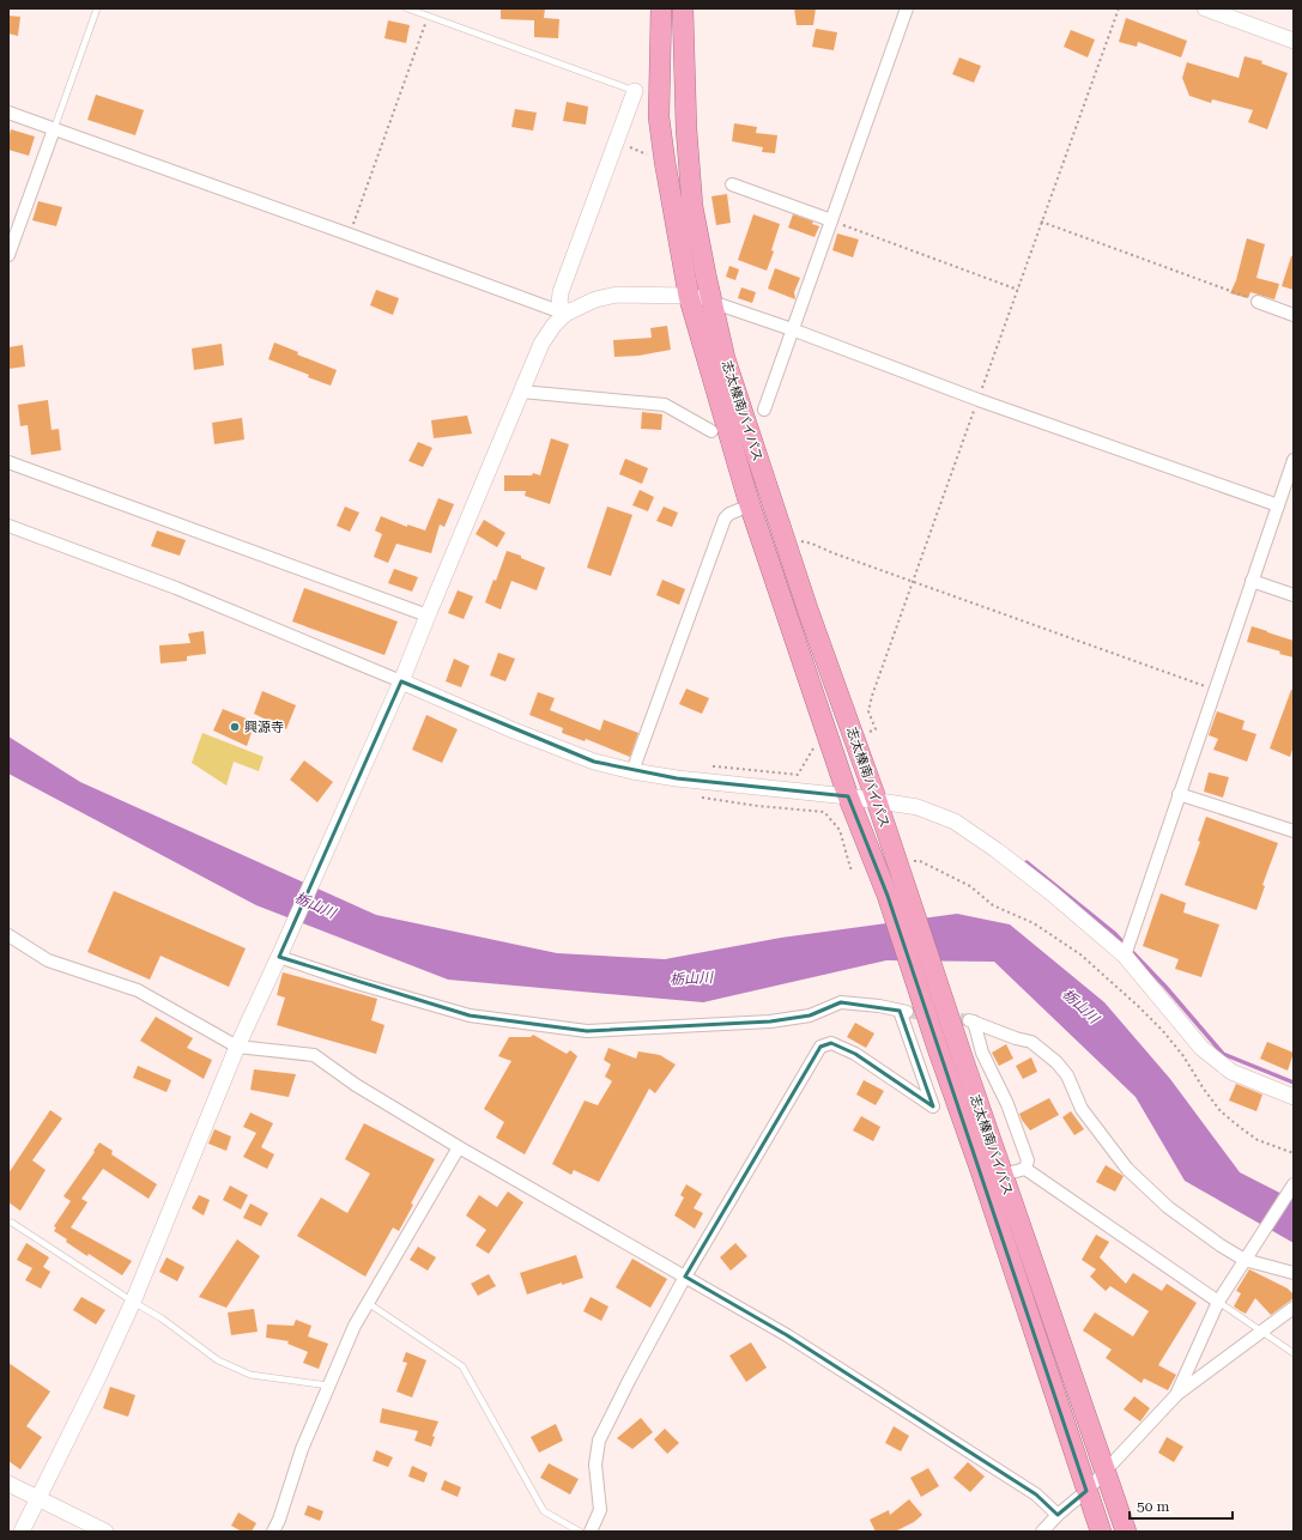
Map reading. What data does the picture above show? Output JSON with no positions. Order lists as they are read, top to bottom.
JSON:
{
  "streets": {
    "highway": ["志太榛南バイパス"]
  },
  "water": ["栃山川"],
  "places": ["興源寺"],
  "scale_bar": "50 m"
}
